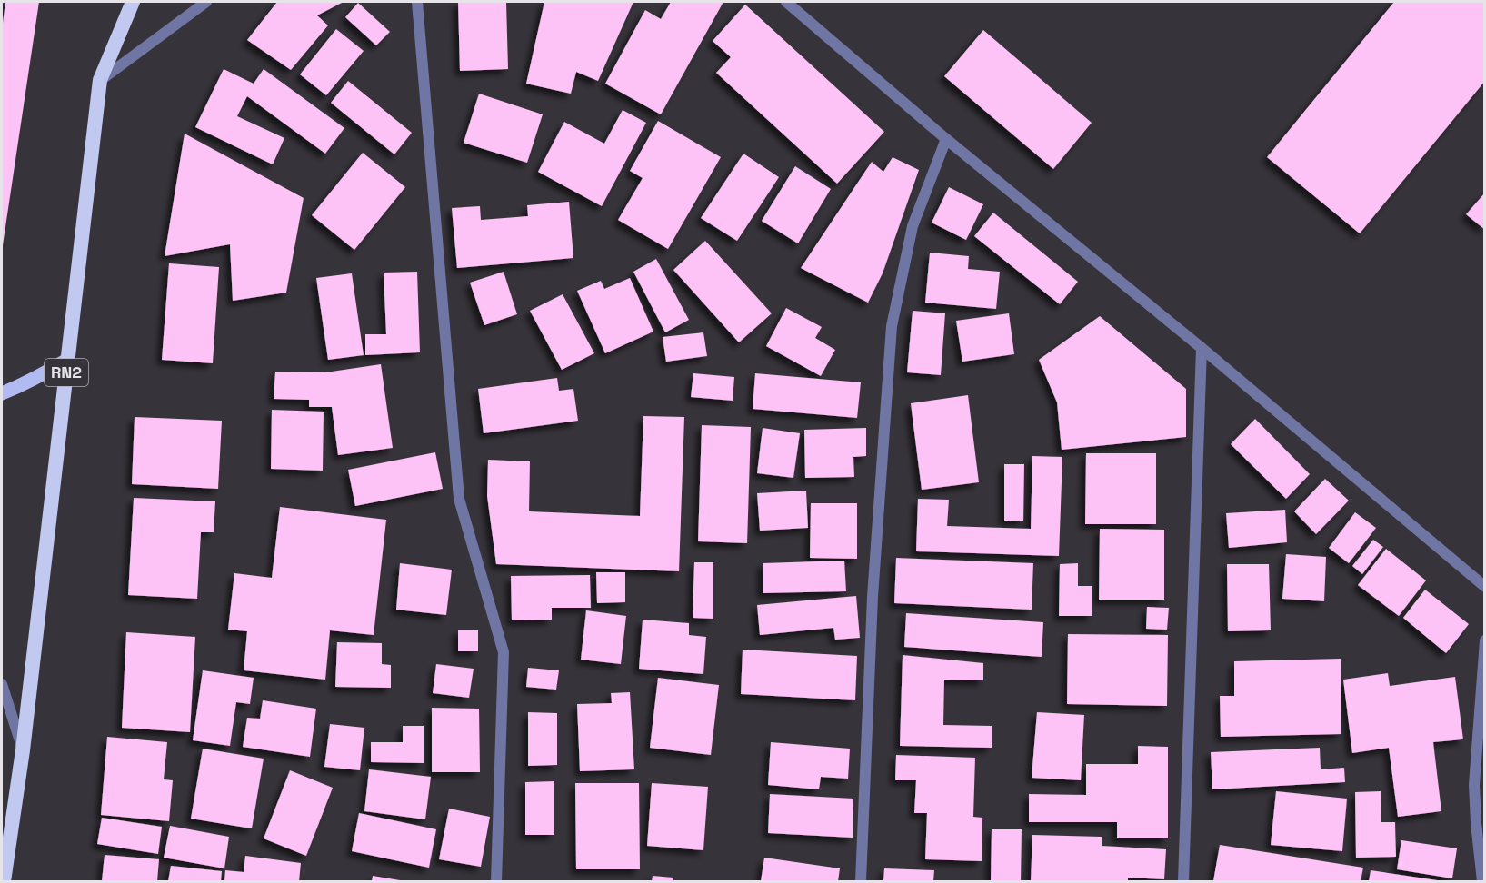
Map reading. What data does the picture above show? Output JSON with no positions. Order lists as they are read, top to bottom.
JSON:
{
  "streets": {
    "highway": ["RN2"]
  }
}
